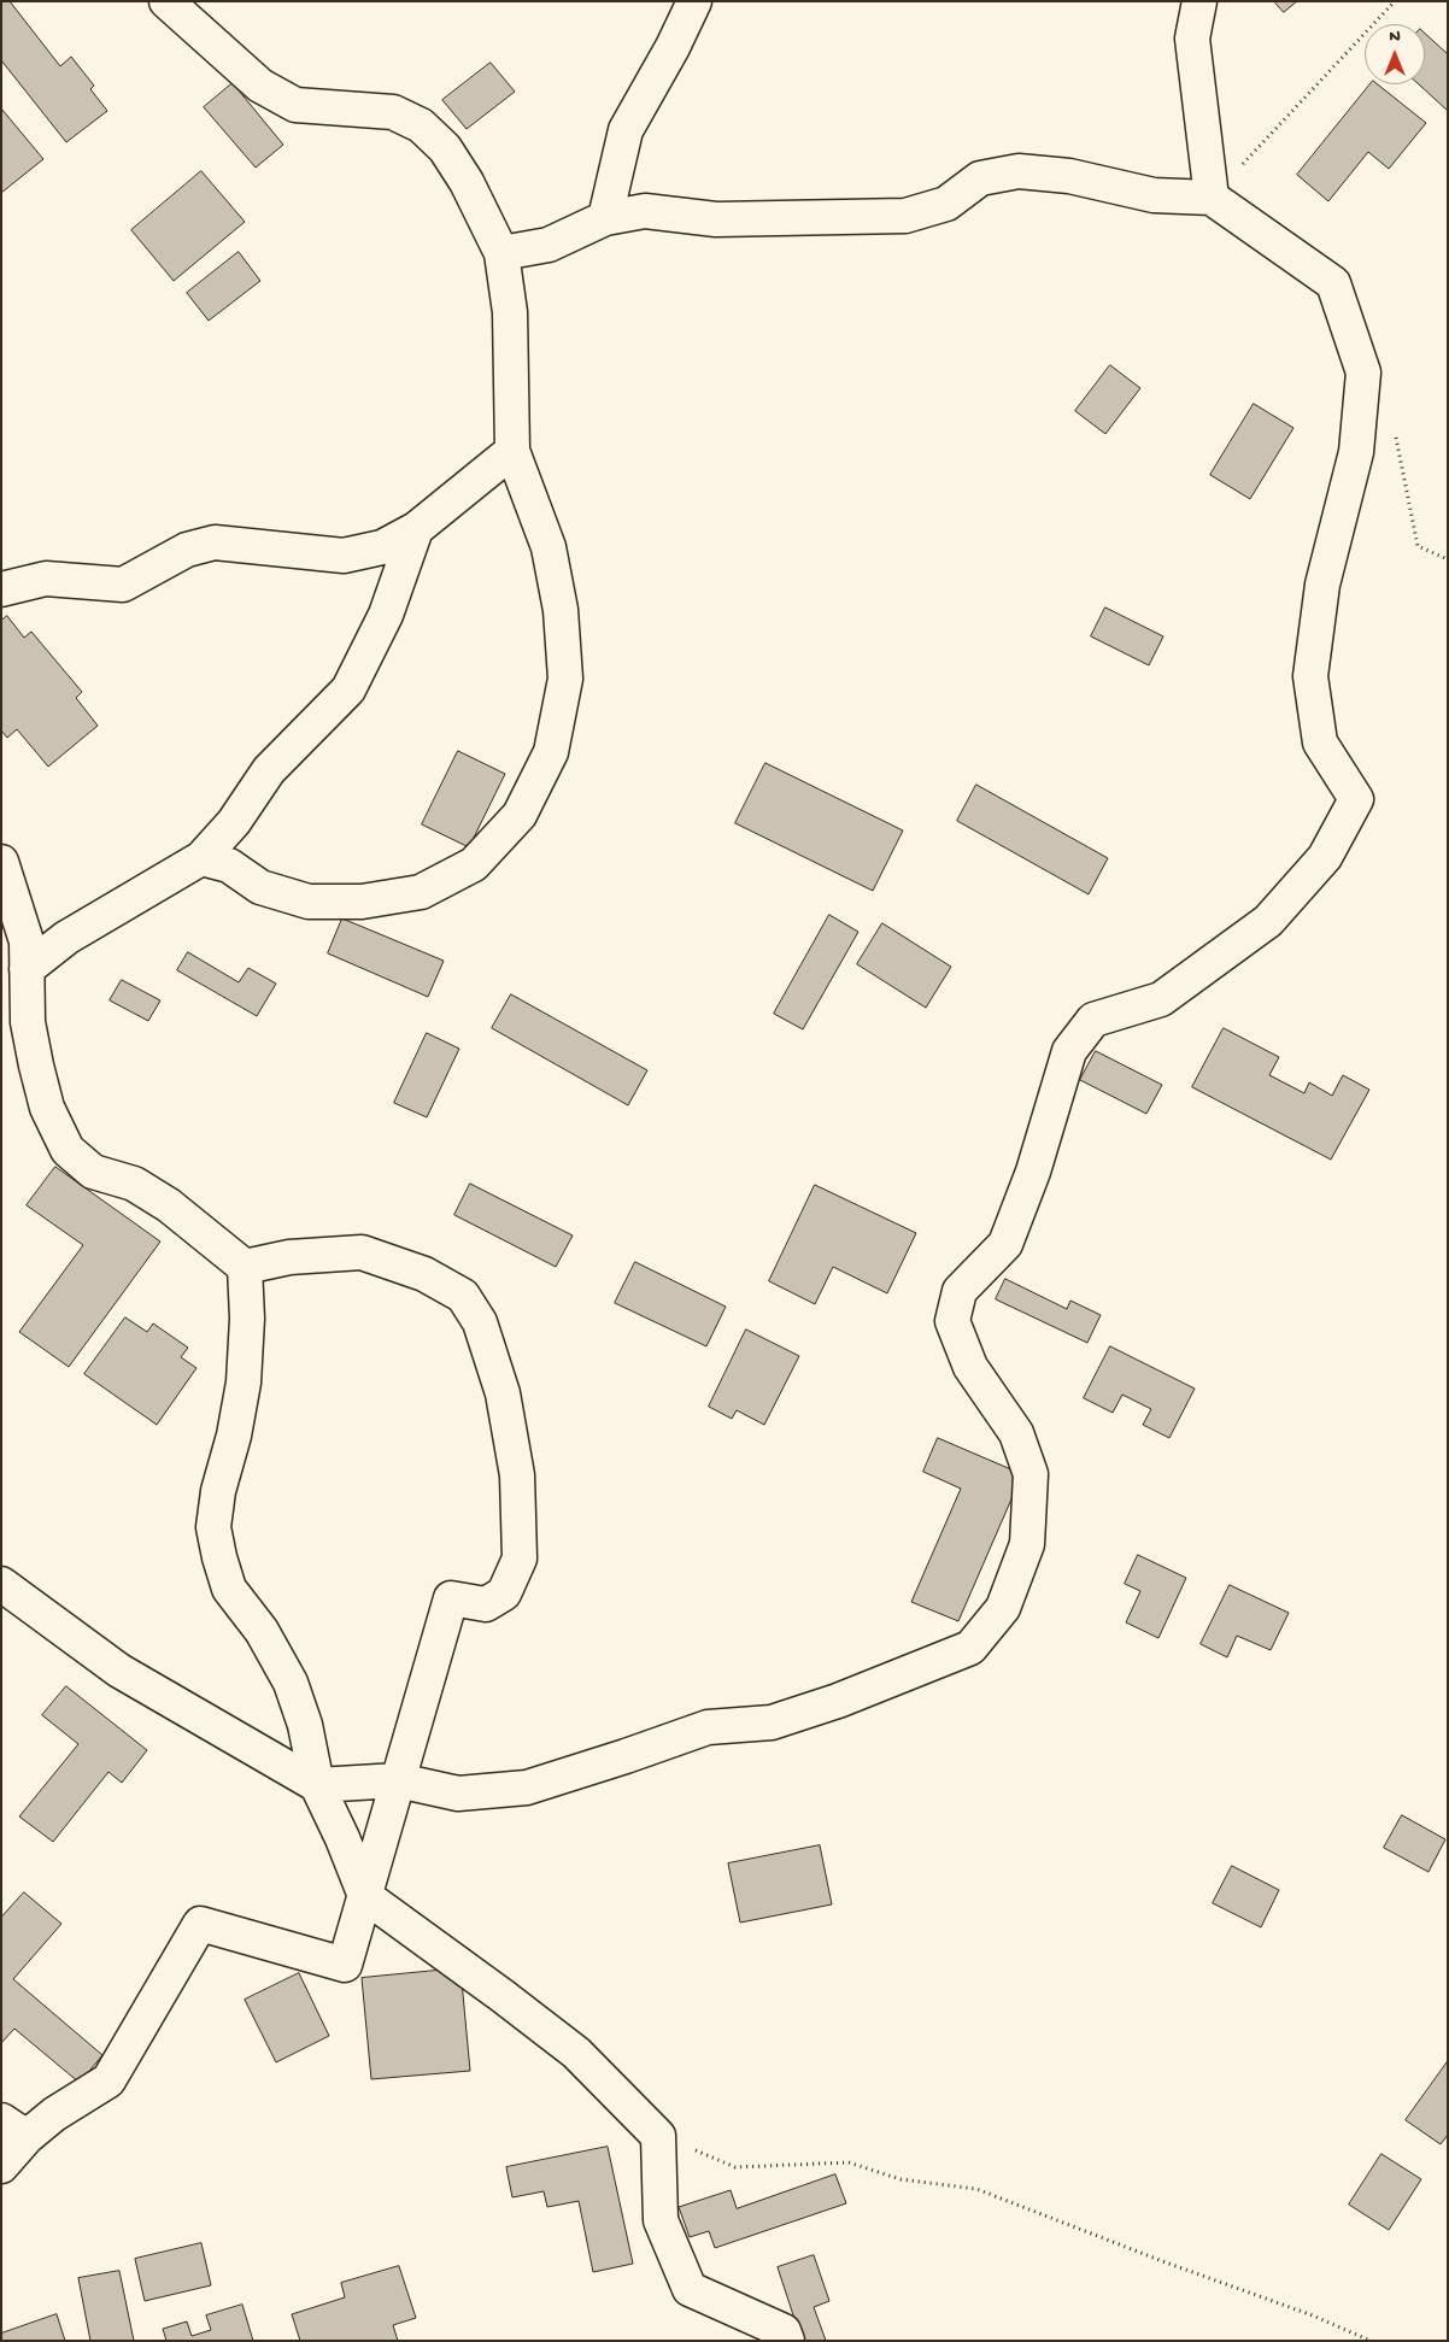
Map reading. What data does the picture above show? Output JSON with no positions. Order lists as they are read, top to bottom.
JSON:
{
  "north": "top"
}
